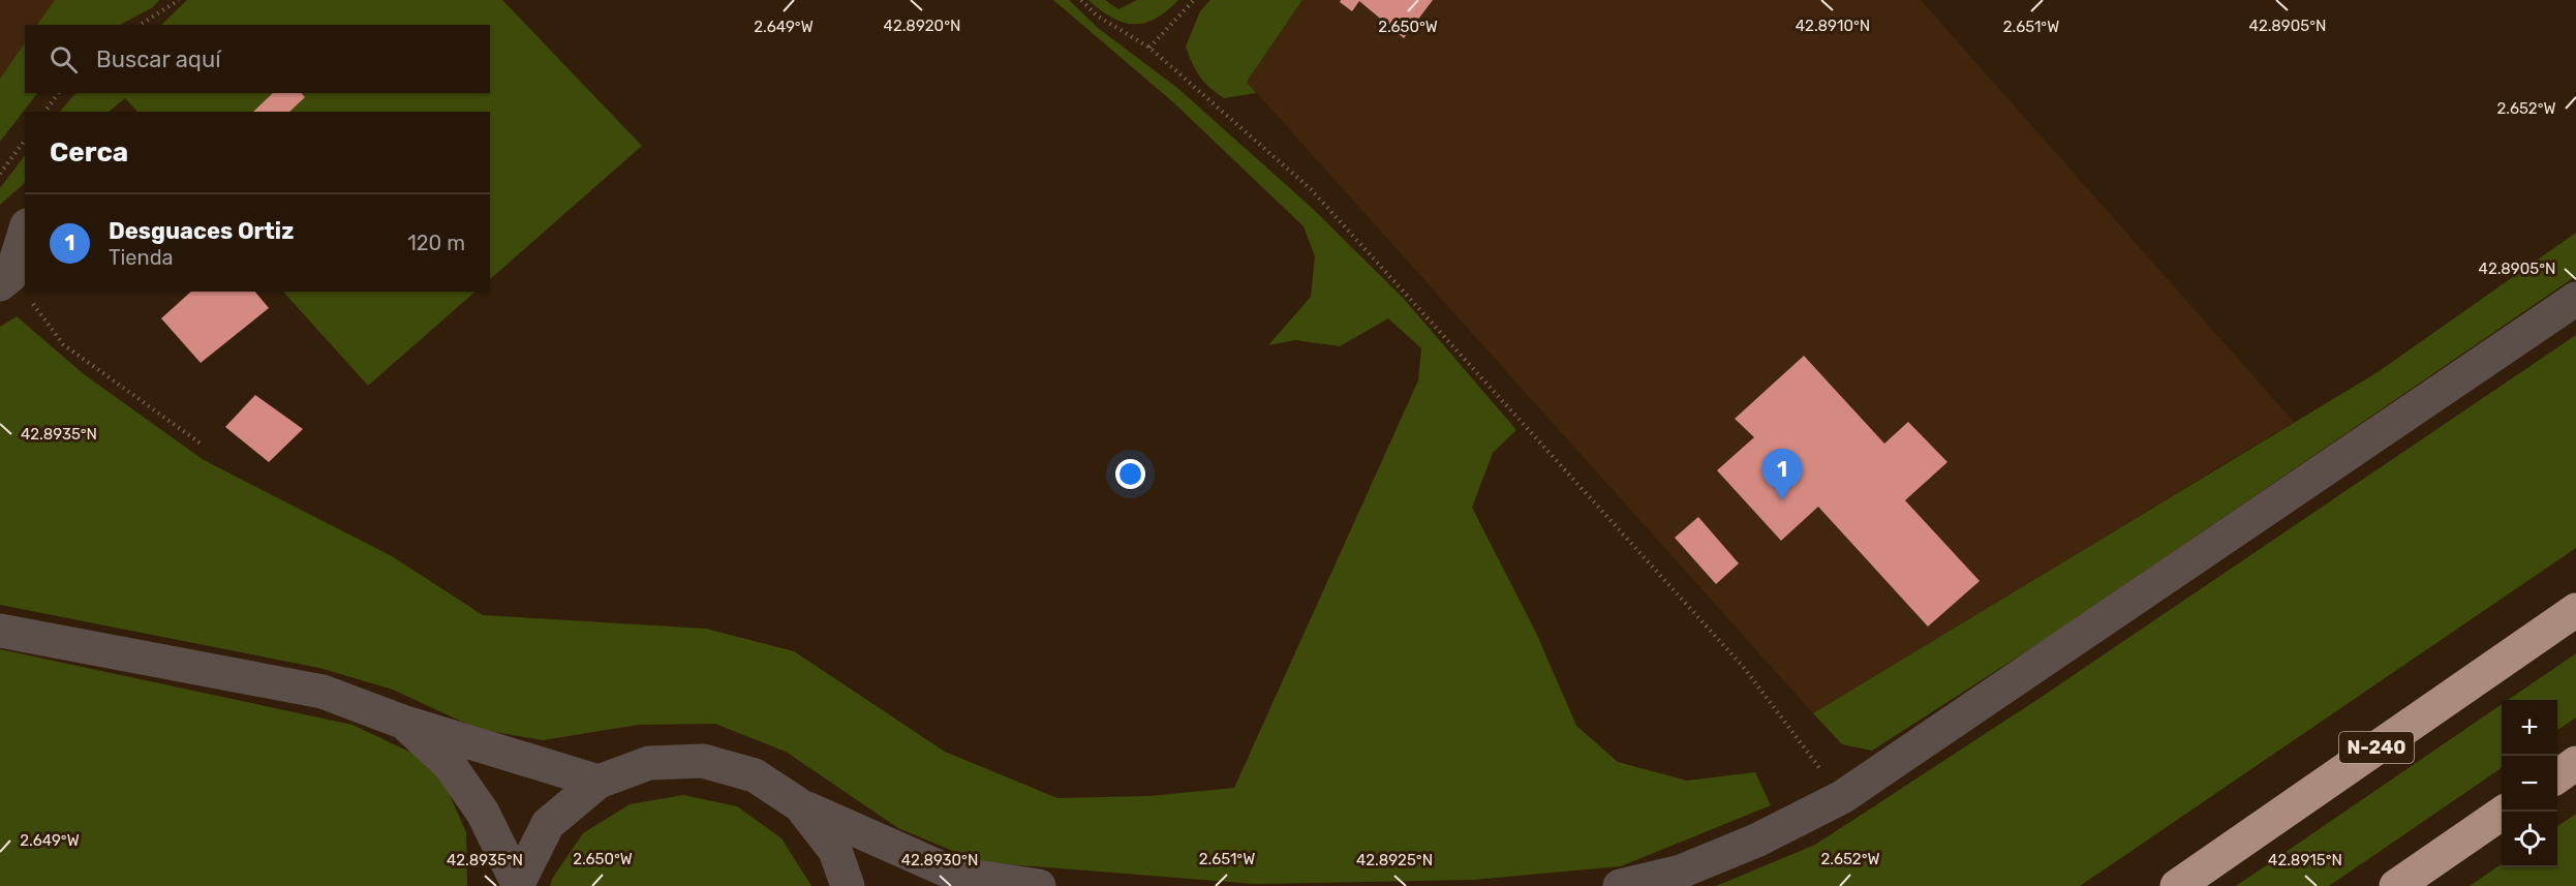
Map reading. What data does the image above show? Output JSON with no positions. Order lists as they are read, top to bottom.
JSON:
{
  "streets": {
    "highway": ["N-240"]
  },
  "page": {
    "search": "Buscar aquí",
    "heading": "Cerca",
    "list": [
      {
        "mark": "1",
        "name": "Desguaces Ortiz",
        "note": "Tienda",
        "value": "120 m"
      }
    ],
    "pins": "1",
    "map_buttons": ["+", "−"]
  },
  "coordinates": [
    "42.8920°N",
    "42.8910°N",
    "42.8905°N",
    "2.649°W",
    "2.650°W",
    "2.651°W",
    "2.652°W",
    "42.8935°N",
    "42.8930°N",
    "42.8925°N",
    "42.8915°N"
  ]
}
